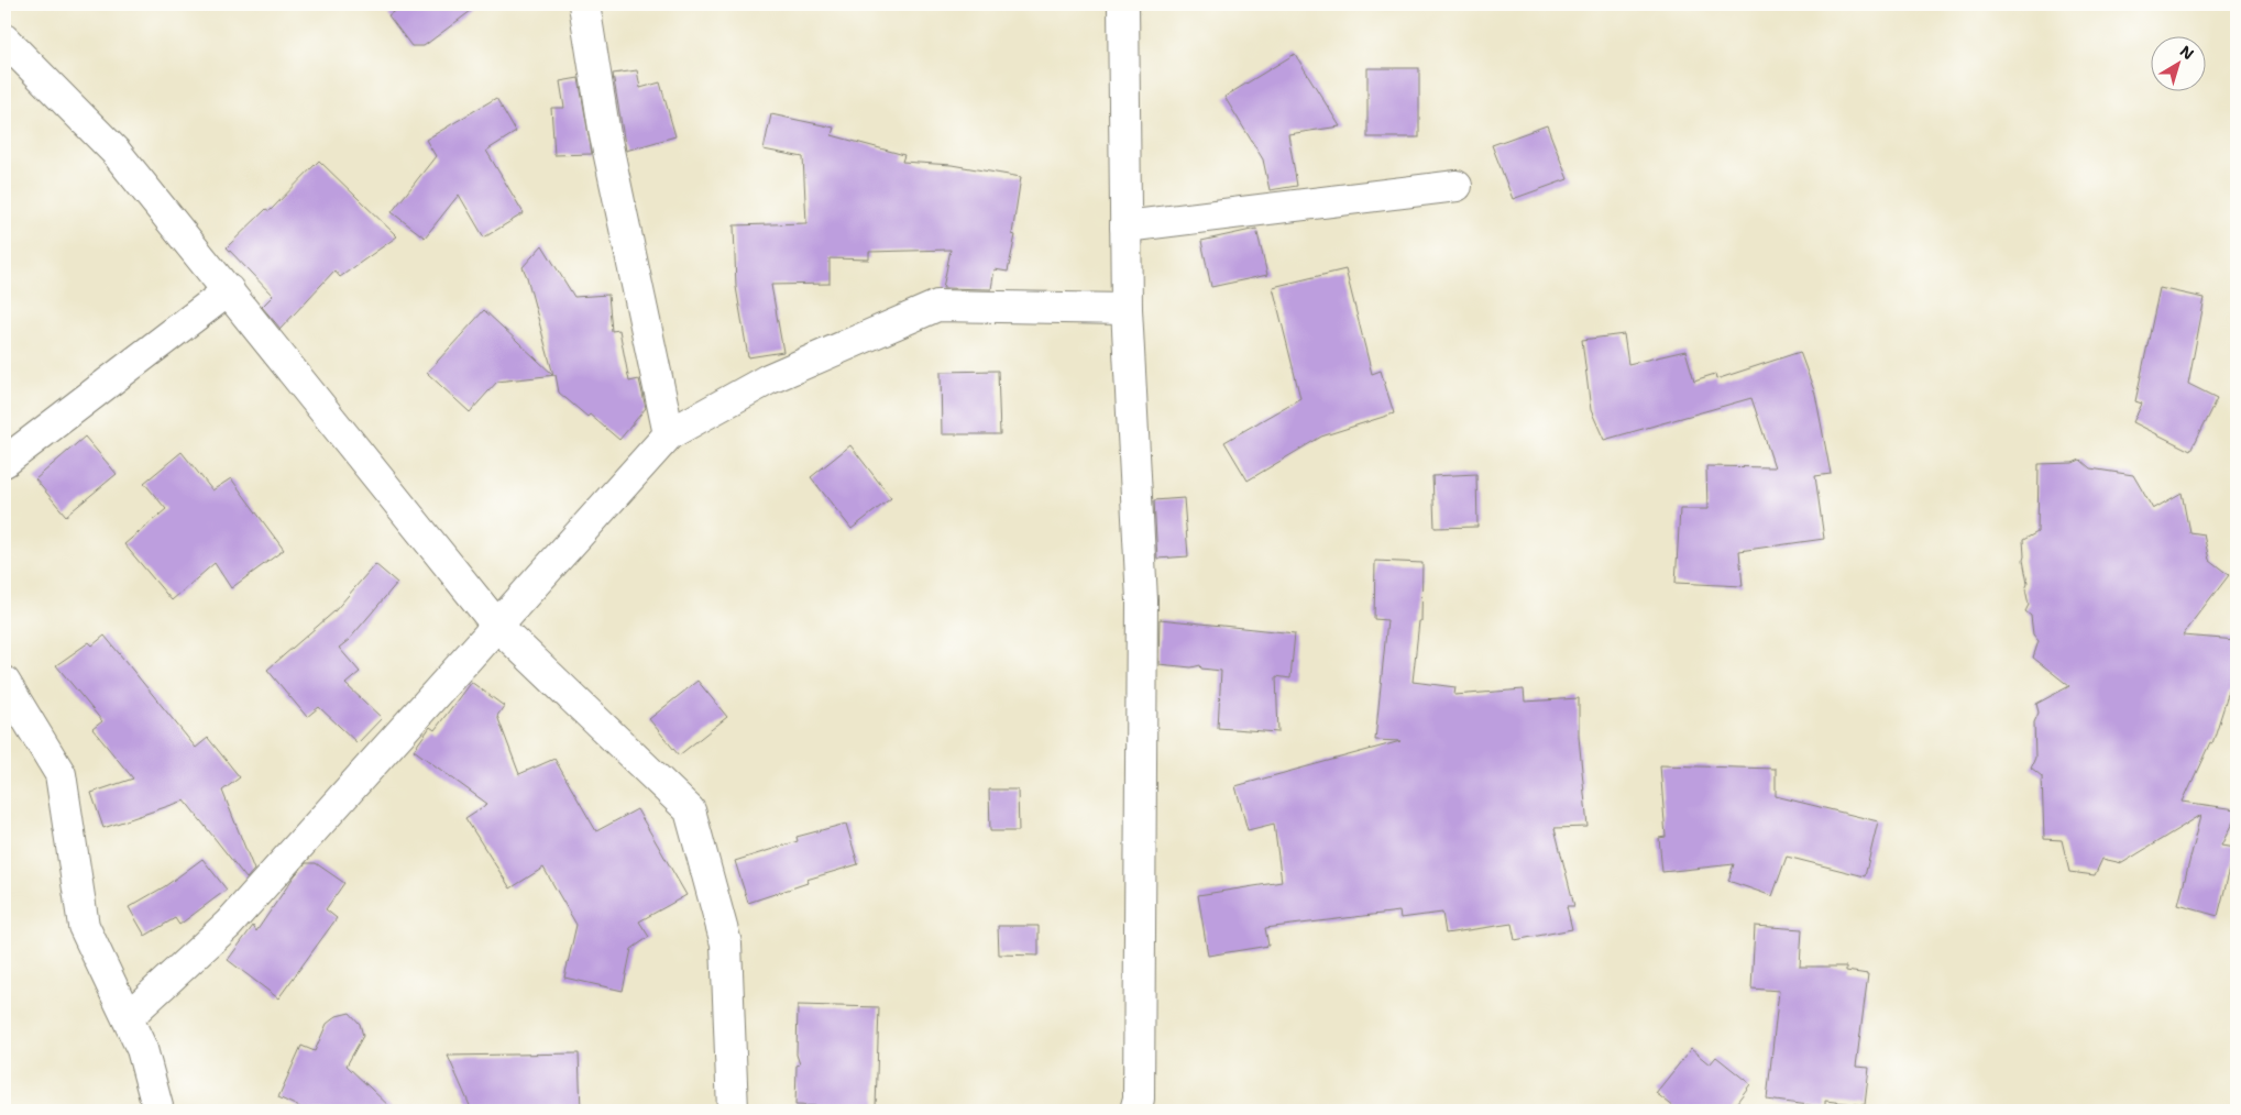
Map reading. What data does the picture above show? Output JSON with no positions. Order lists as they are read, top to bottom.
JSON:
{
  "north": "top right"
}
